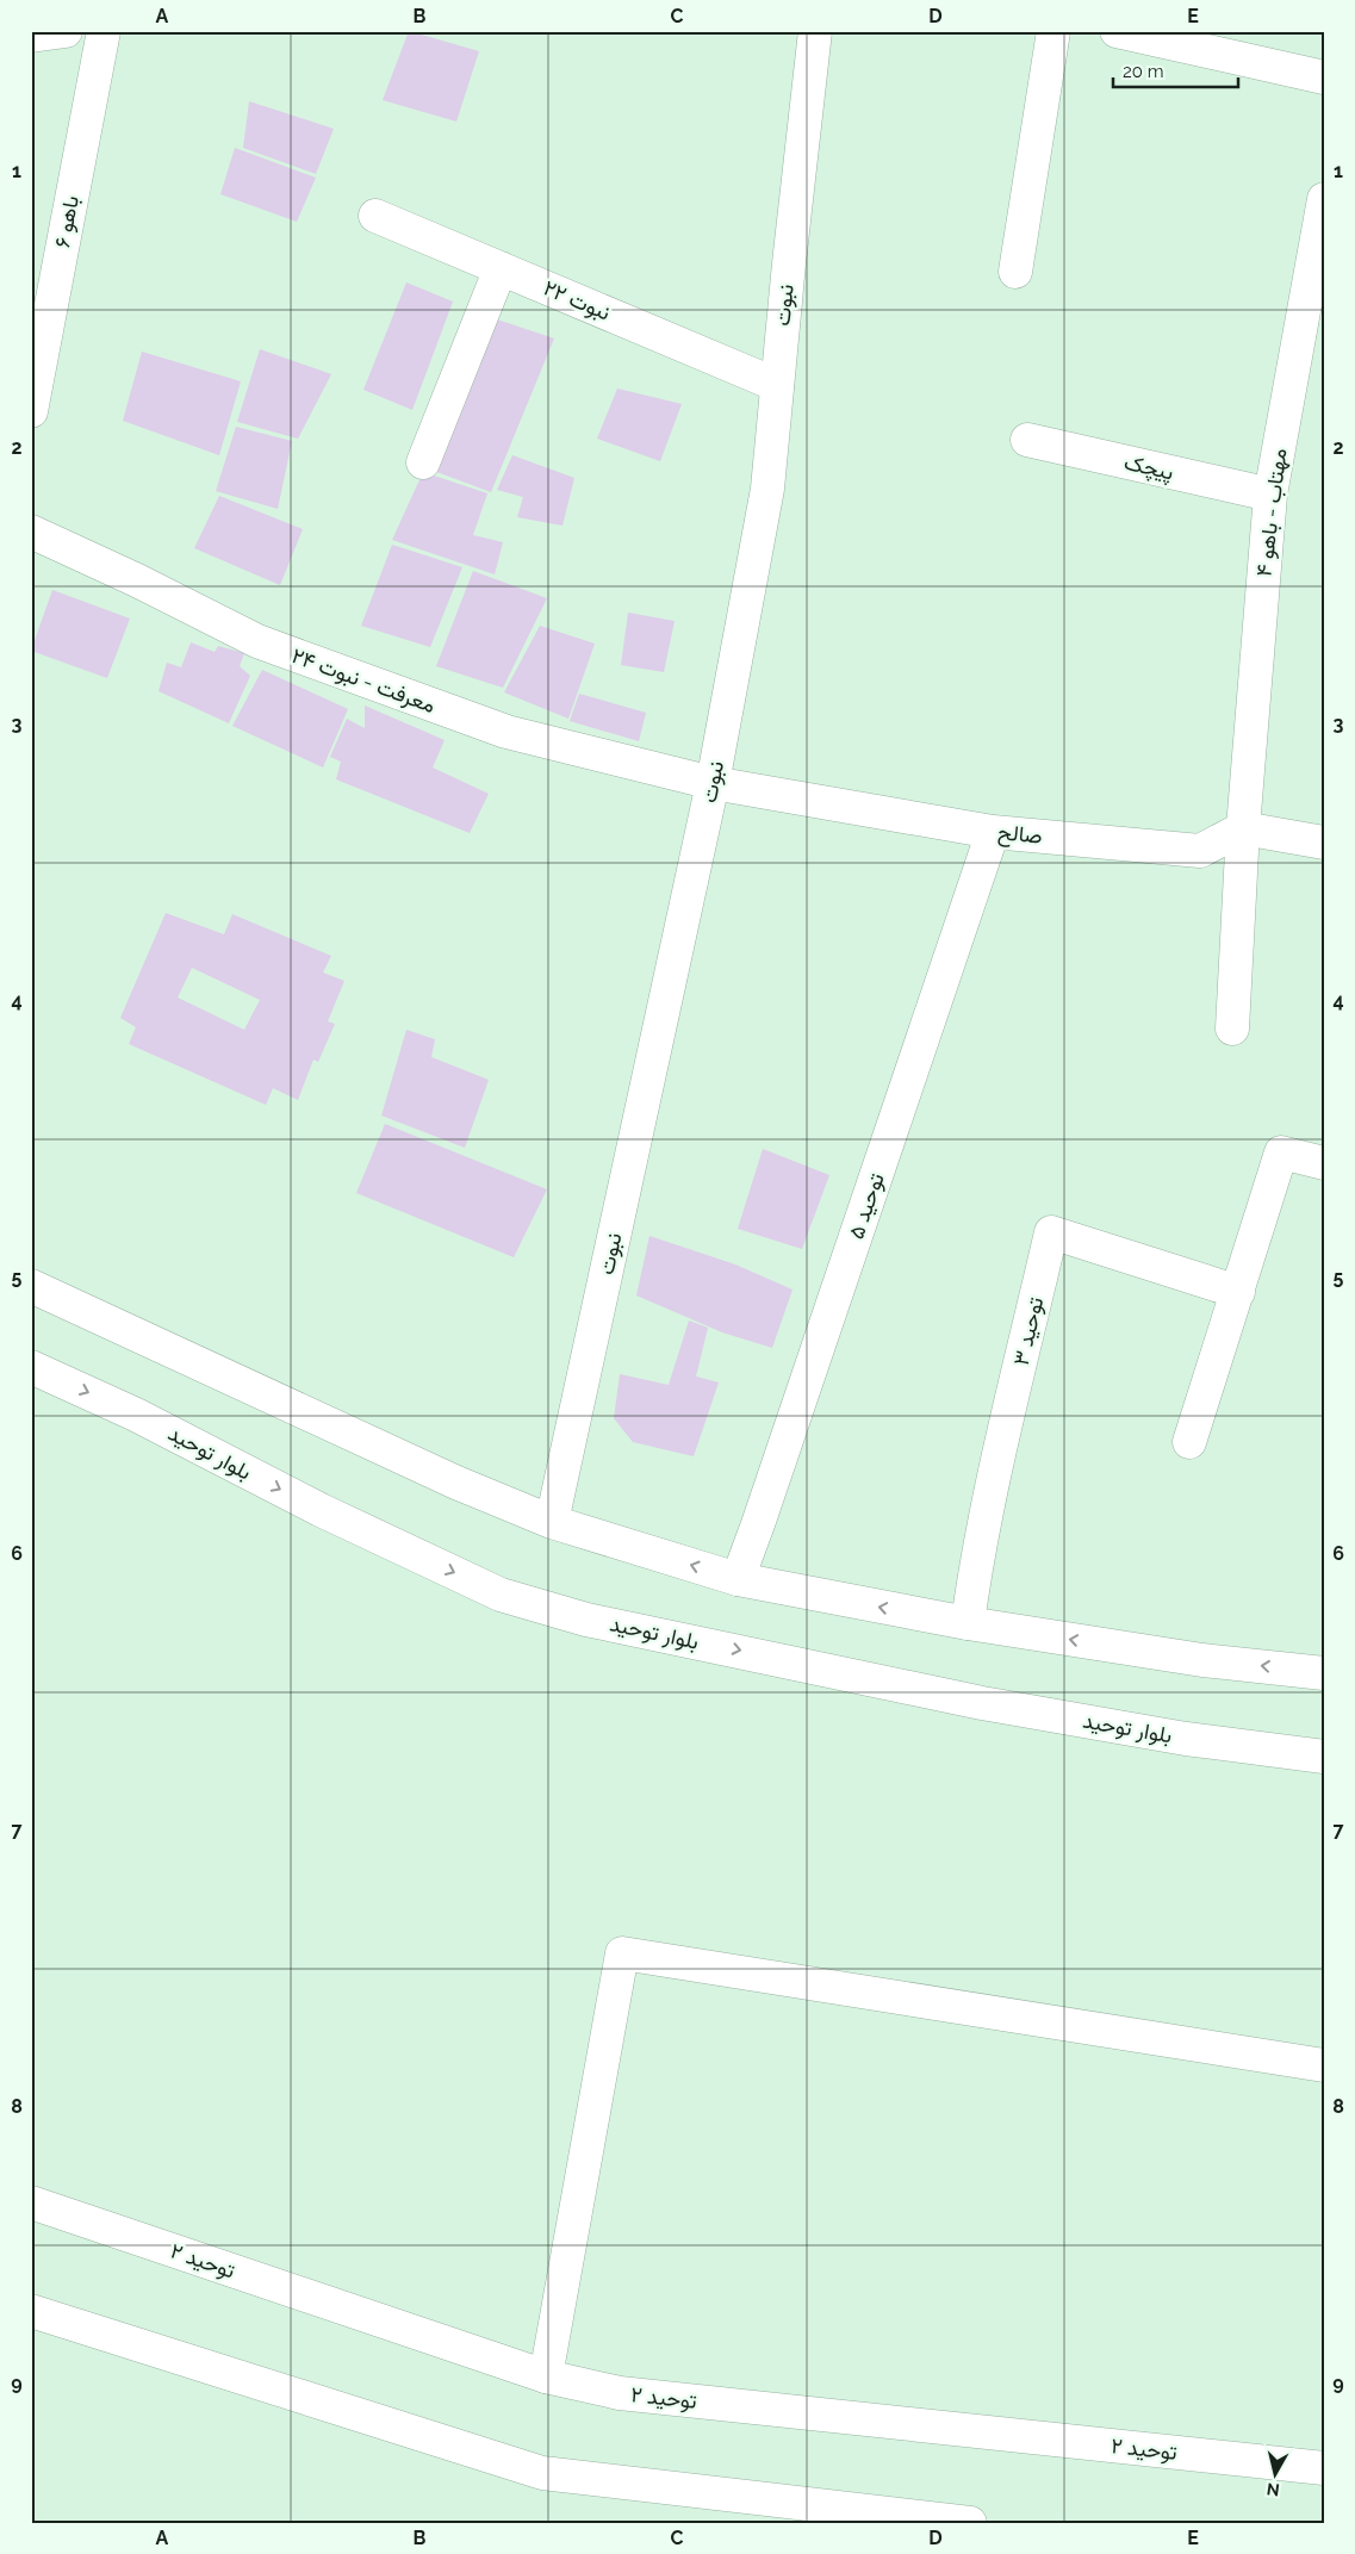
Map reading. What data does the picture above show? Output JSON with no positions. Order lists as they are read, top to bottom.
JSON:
{
  "streets": {
    "street": [
      "باهو ۶",
      "نبوت ۲۲",
      "نبوت",
      "پیچک",
      "مهتاب - باهو ۴",
      "معرفت - نبوت ۲۴",
      "صالح",
      "توحید ۵",
      "توحید ۳",
      "بلوار توحید",
      "توحید ۲"
    ]
  },
  "crossings": [
    ["نبوت ۲۲", "نبوت"],
    ["نبوت", "معرفت - نبوت ۲۴"],
    ["نبوت", "صالح"],
    ["پیچک", "مهتاب - باهو ۴"],
    ["مهتاب - باهو ۴", "صالح"],
    ["معرفت - نبوت ۲۴", "صالح"],
    ["صالح", "توحید ۵"]
  ],
  "scale_bar": "20 m",
  "north": "bottom",
  "grid": {
    "columns": [
      "A",
      "B",
      "C",
      "D",
      "E"
    ],
    "rows": [
      "1",
      "2",
      "3",
      "4",
      "5",
      "6",
      "7",
      "8",
      "9"
    ]
  }
}
